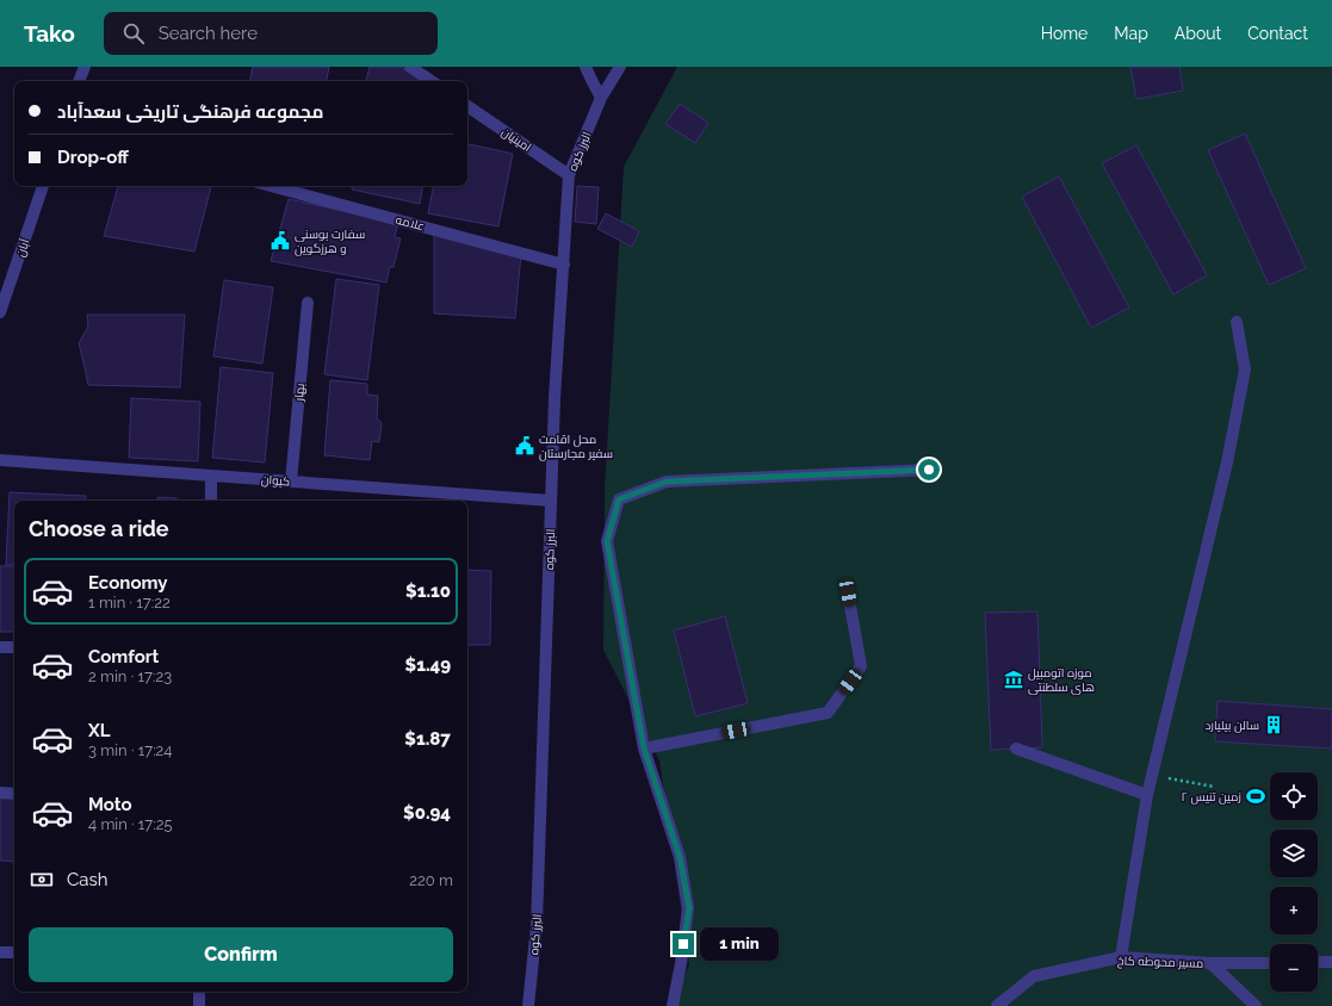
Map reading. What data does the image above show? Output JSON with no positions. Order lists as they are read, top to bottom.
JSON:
{
  "streets": {
    "street": [
      "امینیان",
      "البرز کوه",
      "علامه",
      "آبان",
      "بهار",
      "کیوان",
      "مسیر محوطه کاخ"
    ]
  },
  "crossings": [
    ["امینیان", "البرز کوه"],
    ["البرز کوه", "علامه"],
    ["البرز کوه", "کیوان"],
    ["بهار", "کیوان"]
  ],
  "places": {
    "public building": ["سفارت بوسنی و هرزگوین", "محل اقامت سفیر مجارستان"],
    "museum": ["موزه اتومبیل های سلطنتی"],
    "building": ["سالن بیلیارد"],
    "sports": ["زمین تنیس ۲"]
  },
  "page": {
    "header": "Tako",
    "search": "Search here",
    "nav": [
      "Home",
      "Map",
      "About",
      "Contact"
    ],
    "banner": ["مجموعه فرهنگی تاریخی سعدآباد", "Drop-off"],
    "heading": "Choose a ride",
    "list": [
      {
        "name": "Economy",
        "note": "1 min · 17:22",
        "value": "$1.10"
      },
      {
        "name": "Comfort",
        "note": "2 min · 17:23",
        "value": "$1.49"
      },
      {
        "name": "XL",
        "note": "3 min · 17:24",
        "value": "$1.87"
      },
      {
        "name": "Moto",
        "note": "4 min · 17:25",
        "value": "$0.94"
      }
    ],
    "map_buttons": ["+", "−"],
    "pay": ["Cash", "220 m"],
    "buttons": "Confirm",
    "bubble": "1 min"
  }
}
